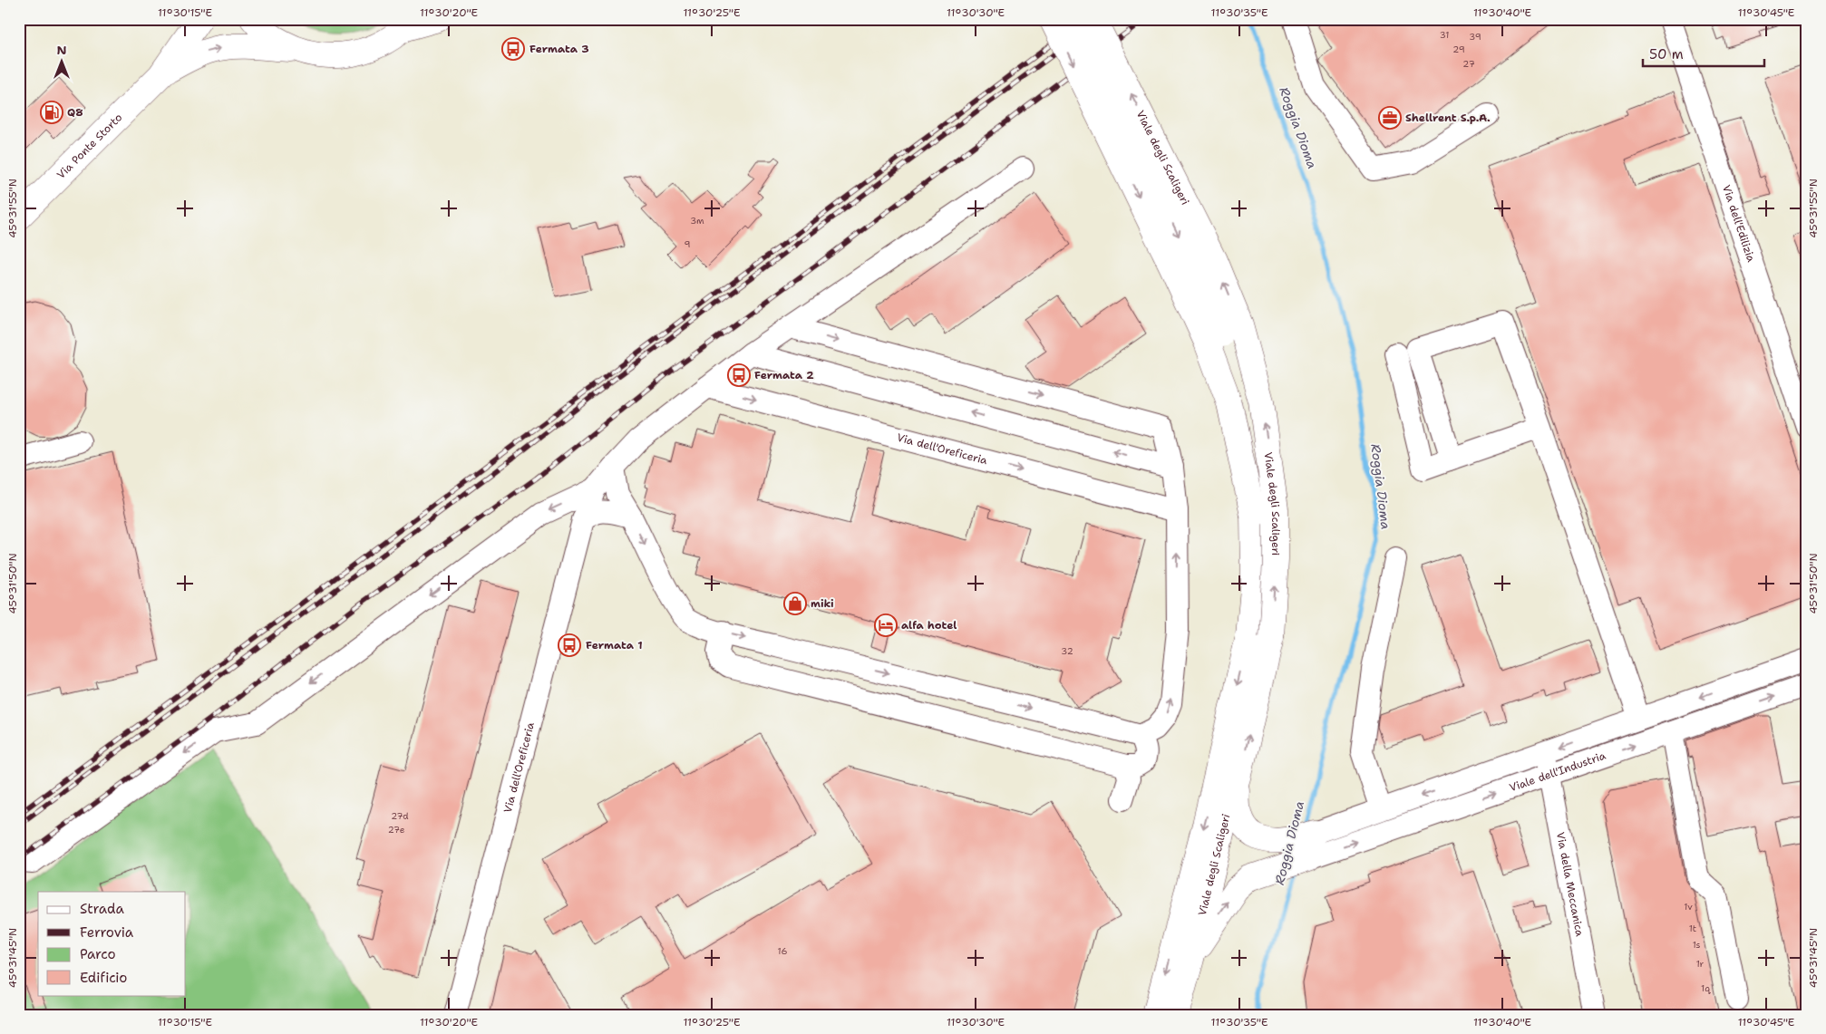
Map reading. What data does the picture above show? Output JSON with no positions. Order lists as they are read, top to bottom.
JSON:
{
  "streets": {
    "main road": ["Via Ponte Storto", "Viale degli Scaligeri"],
    "street": [
      "Via dell'Edilizia",
      "Via dell'Oreficeria",
      "Viale dell'Industria",
      "Via della Meccanica"
    ]
  },
  "crossings": [
    ["Viale dell'Industria", "Via della Meccanica"]
  ],
  "water": ["Roggia Dioma"],
  "places": {
    "bus stop": ["Fermata 3", "Fermata 2", "Fermata 1"],
    "fuel station": ["Q8"],
    "office": ["Shellrent S.p.A."],
    "shop": ["miki"],
    "hotel": ["alfa hotel"]
  },
  "house_numbers": [
    "31",
    "39",
    "29",
    "27",
    "3m",
    "9",
    "32",
    "27d",
    "27e",
    "1v",
    "1t",
    "1s",
    "16",
    "1r",
    "1q"
  ],
  "legend": [
    "Strada",
    "Ferrovia",
    "Parco",
    "Edificio"
  ],
  "scale_bar": "50 m",
  "north": "top",
  "coordinates": [
    "11°30'15\"E",
    "11°30'20\"E",
    "11°30'25\"E",
    "11°30'30\"E",
    "11°30'35\"E",
    "11°30'40\"E",
    "11°30'45\"E",
    "45°31'55\"N",
    "45°31'50\"N",
    "45°31'45\"N"
  ]
}
